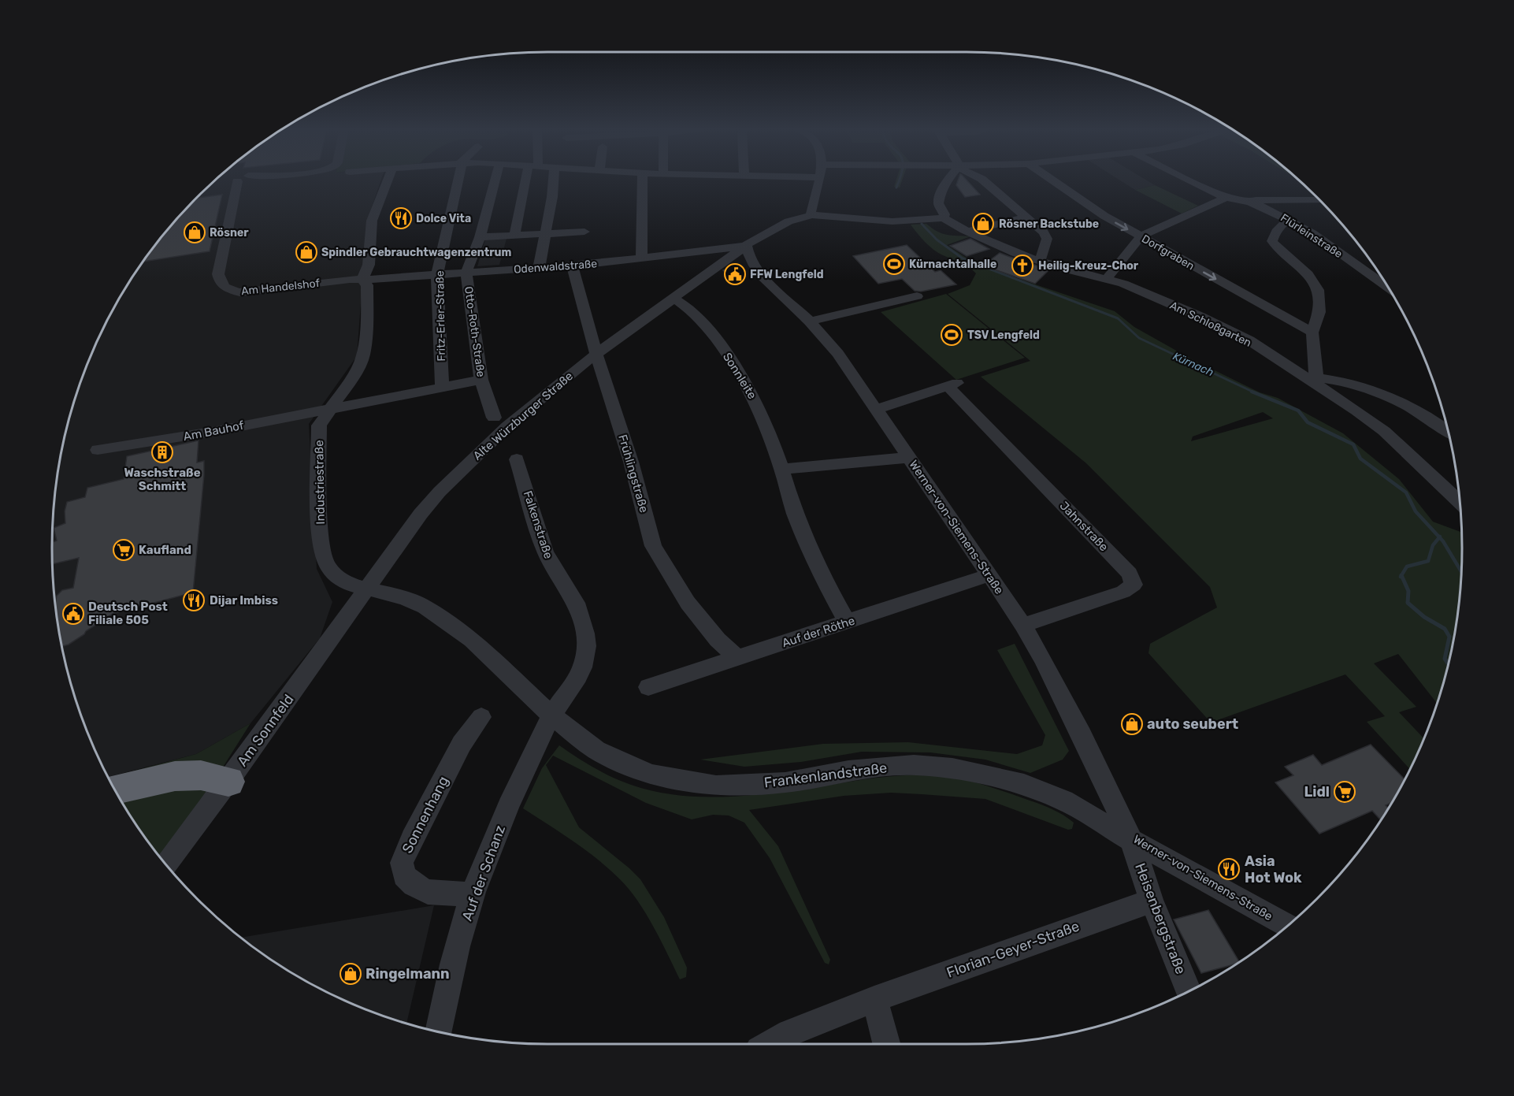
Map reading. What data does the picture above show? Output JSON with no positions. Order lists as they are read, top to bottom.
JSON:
{
  "streets": {
    "street": [
      "Flürleinstraße",
      "Dorfgraben",
      "Odenwaldstraße",
      "Am Handelshof",
      "Fritz-Erler-Straße",
      "Am Schloßgarten",
      "Otto-Roth-Straße",
      "Sonnleite",
      "Alte Würzburger Straße",
      "Am Bauhof",
      "Frühlingstraße",
      "Industriestraße",
      "Falkenstraße",
      "Jahnstraße",
      "Werner-von-Siemens-Straße",
      "Auf der Röthe",
      "Am Sonnfeld",
      "Frankenlandstraße",
      "Sonnenhang",
      "Auf der Schanz",
      "Heisenbergstraße",
      "Florian-Geyer-Straße"
    ]
  },
  "crossings": [
    ["Odenwaldstraße", "Am Handelshof"],
    ["Odenwaldstraße", "Fritz-Erler-Straße"],
    ["Odenwaldstraße", "Otto-Roth-Straße"],
    ["Odenwaldstraße", "Alte Würzburger Straße"],
    ["Odenwaldstraße", "Frühlingstraße"],
    ["Odenwaldstraße", "Industriestraße"],
    ["Odenwaldstraße", "Werner-von-Siemens-Straße"],
    ["Am Handelshof", "Industriestraße"],
    ["Fritz-Erler-Straße", "Am Bauhof"],
    ["Otto-Roth-Straße", "Am Bauhof"],
    ["Sonnleite", "Alte Würzburger Straße"],
    ["Sonnleite", "Auf der Röthe"],
    ["Alte Würzburger Straße", "Frühlingstraße"],
    ["Alte Würzburger Straße", "Industriestraße"],
    ["Alte Würzburger Straße", "Werner-von-Siemens-Straße"],
    ["Alte Würzburger Straße", "Am Sonnfeld"],
    ["Alte Würzburger Straße", "Frankenlandstraße"],
    ["Am Bauhof", "Industriestraße"],
    ["Frühlingstraße", "Auf der Röthe"],
    ["Industriestraße", "Am Sonnfeld"],
    ["Industriestraße", "Frankenlandstraße"],
    ["Falkenstraße", "Frankenlandstraße"],
    ["Falkenstraße", "Auf der Schanz"],
    ["Jahnstraße", "Werner-von-Siemens-Straße"],
    ["Werner-von-Siemens-Straße", "Auf der Röthe"],
    ["Werner-von-Siemens-Straße", "Frankenlandstraße"],
    ["Werner-von-Siemens-Straße", "Heisenbergstraße"],
    ["Am Sonnfeld", "Frankenlandstraße"],
    ["Frankenlandstraße", "Auf der Schanz"],
    ["Frankenlandstraße", "Heisenbergstraße"],
    ["Sonnenhang", "Auf der Schanz"],
    ["Heisenbergstraße", "Florian-Geyer-Straße"]
  ],
  "one_way": ["Dorfgraben"],
  "water": ["Kürnach"],
  "places": {
    "restaurant": ["Dolce Vita", "Dijar Imbiss", "Asia Hot Wok"],
    "shop": [
      "Rösner Backstube",
      "Rösner",
      "Spindler Gebrauchtwagenzentrum",
      "auto seubert",
      "Ringelmann"
    ],
    "sports": ["Kürnachtalhalle", "TSV Lengfeld"],
    "church": ["Heilig-Kreuz-Chor"],
    "public building": ["FFW Lengfeld", "Deutsch Post Filiale 505"],
    "building": ["Waschstraße Schmitt"],
    "supermarket": ["Kaufland", "Lidl"]
  }
}
